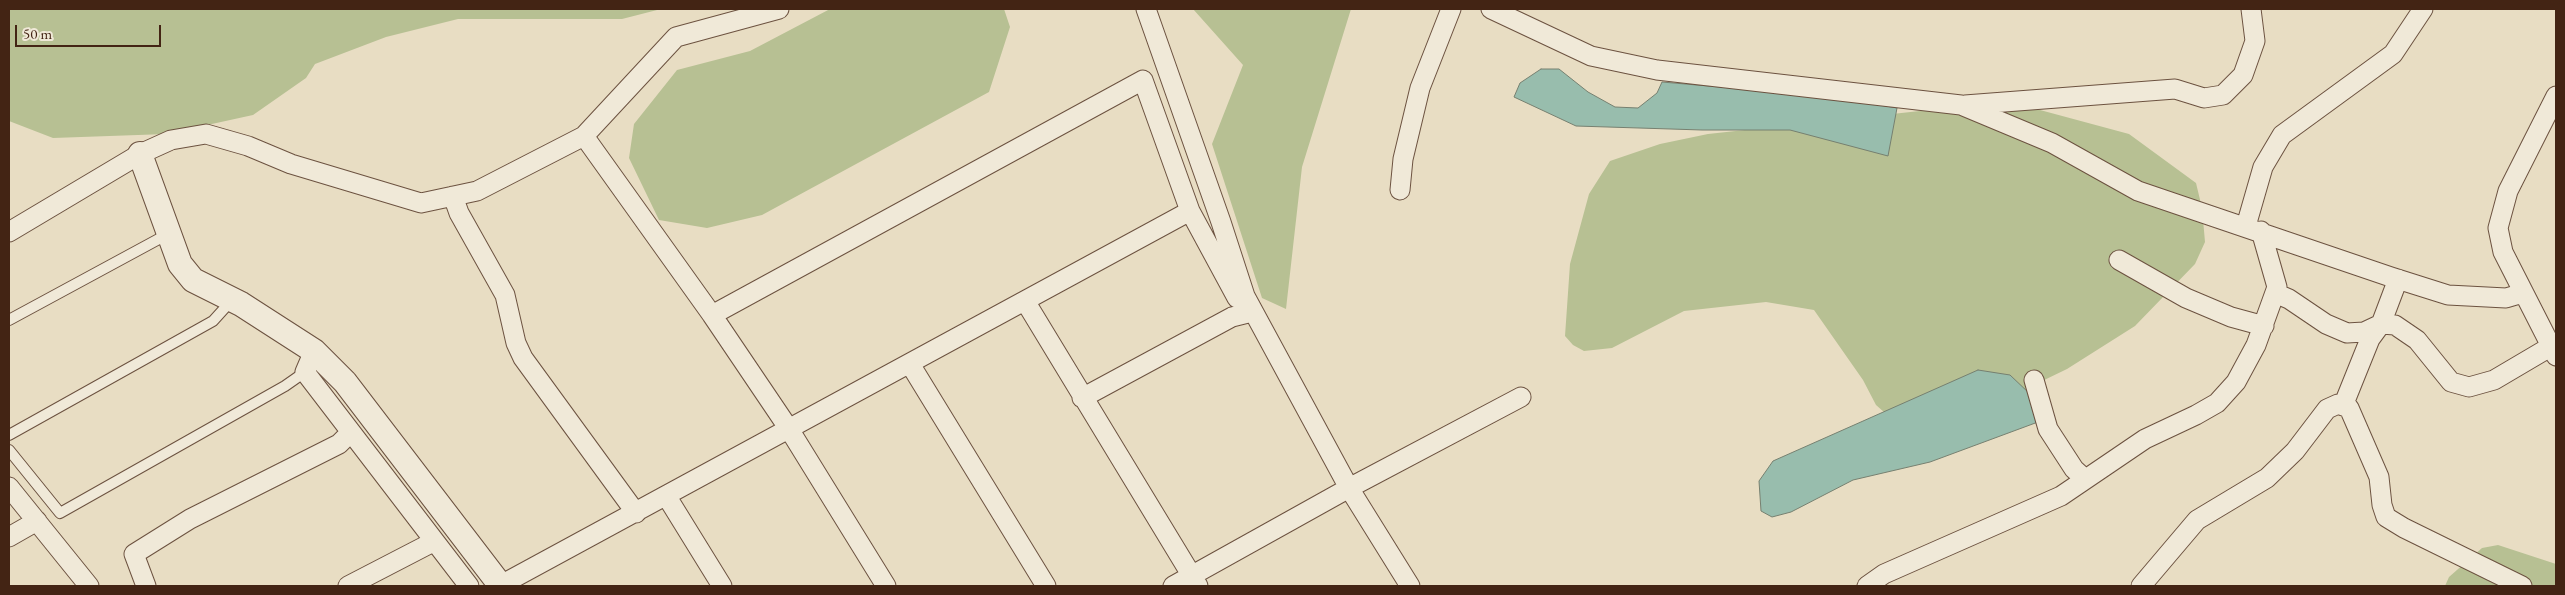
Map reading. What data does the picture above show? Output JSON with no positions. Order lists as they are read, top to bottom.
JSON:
{
  "scale_bar": "50 m"
}
